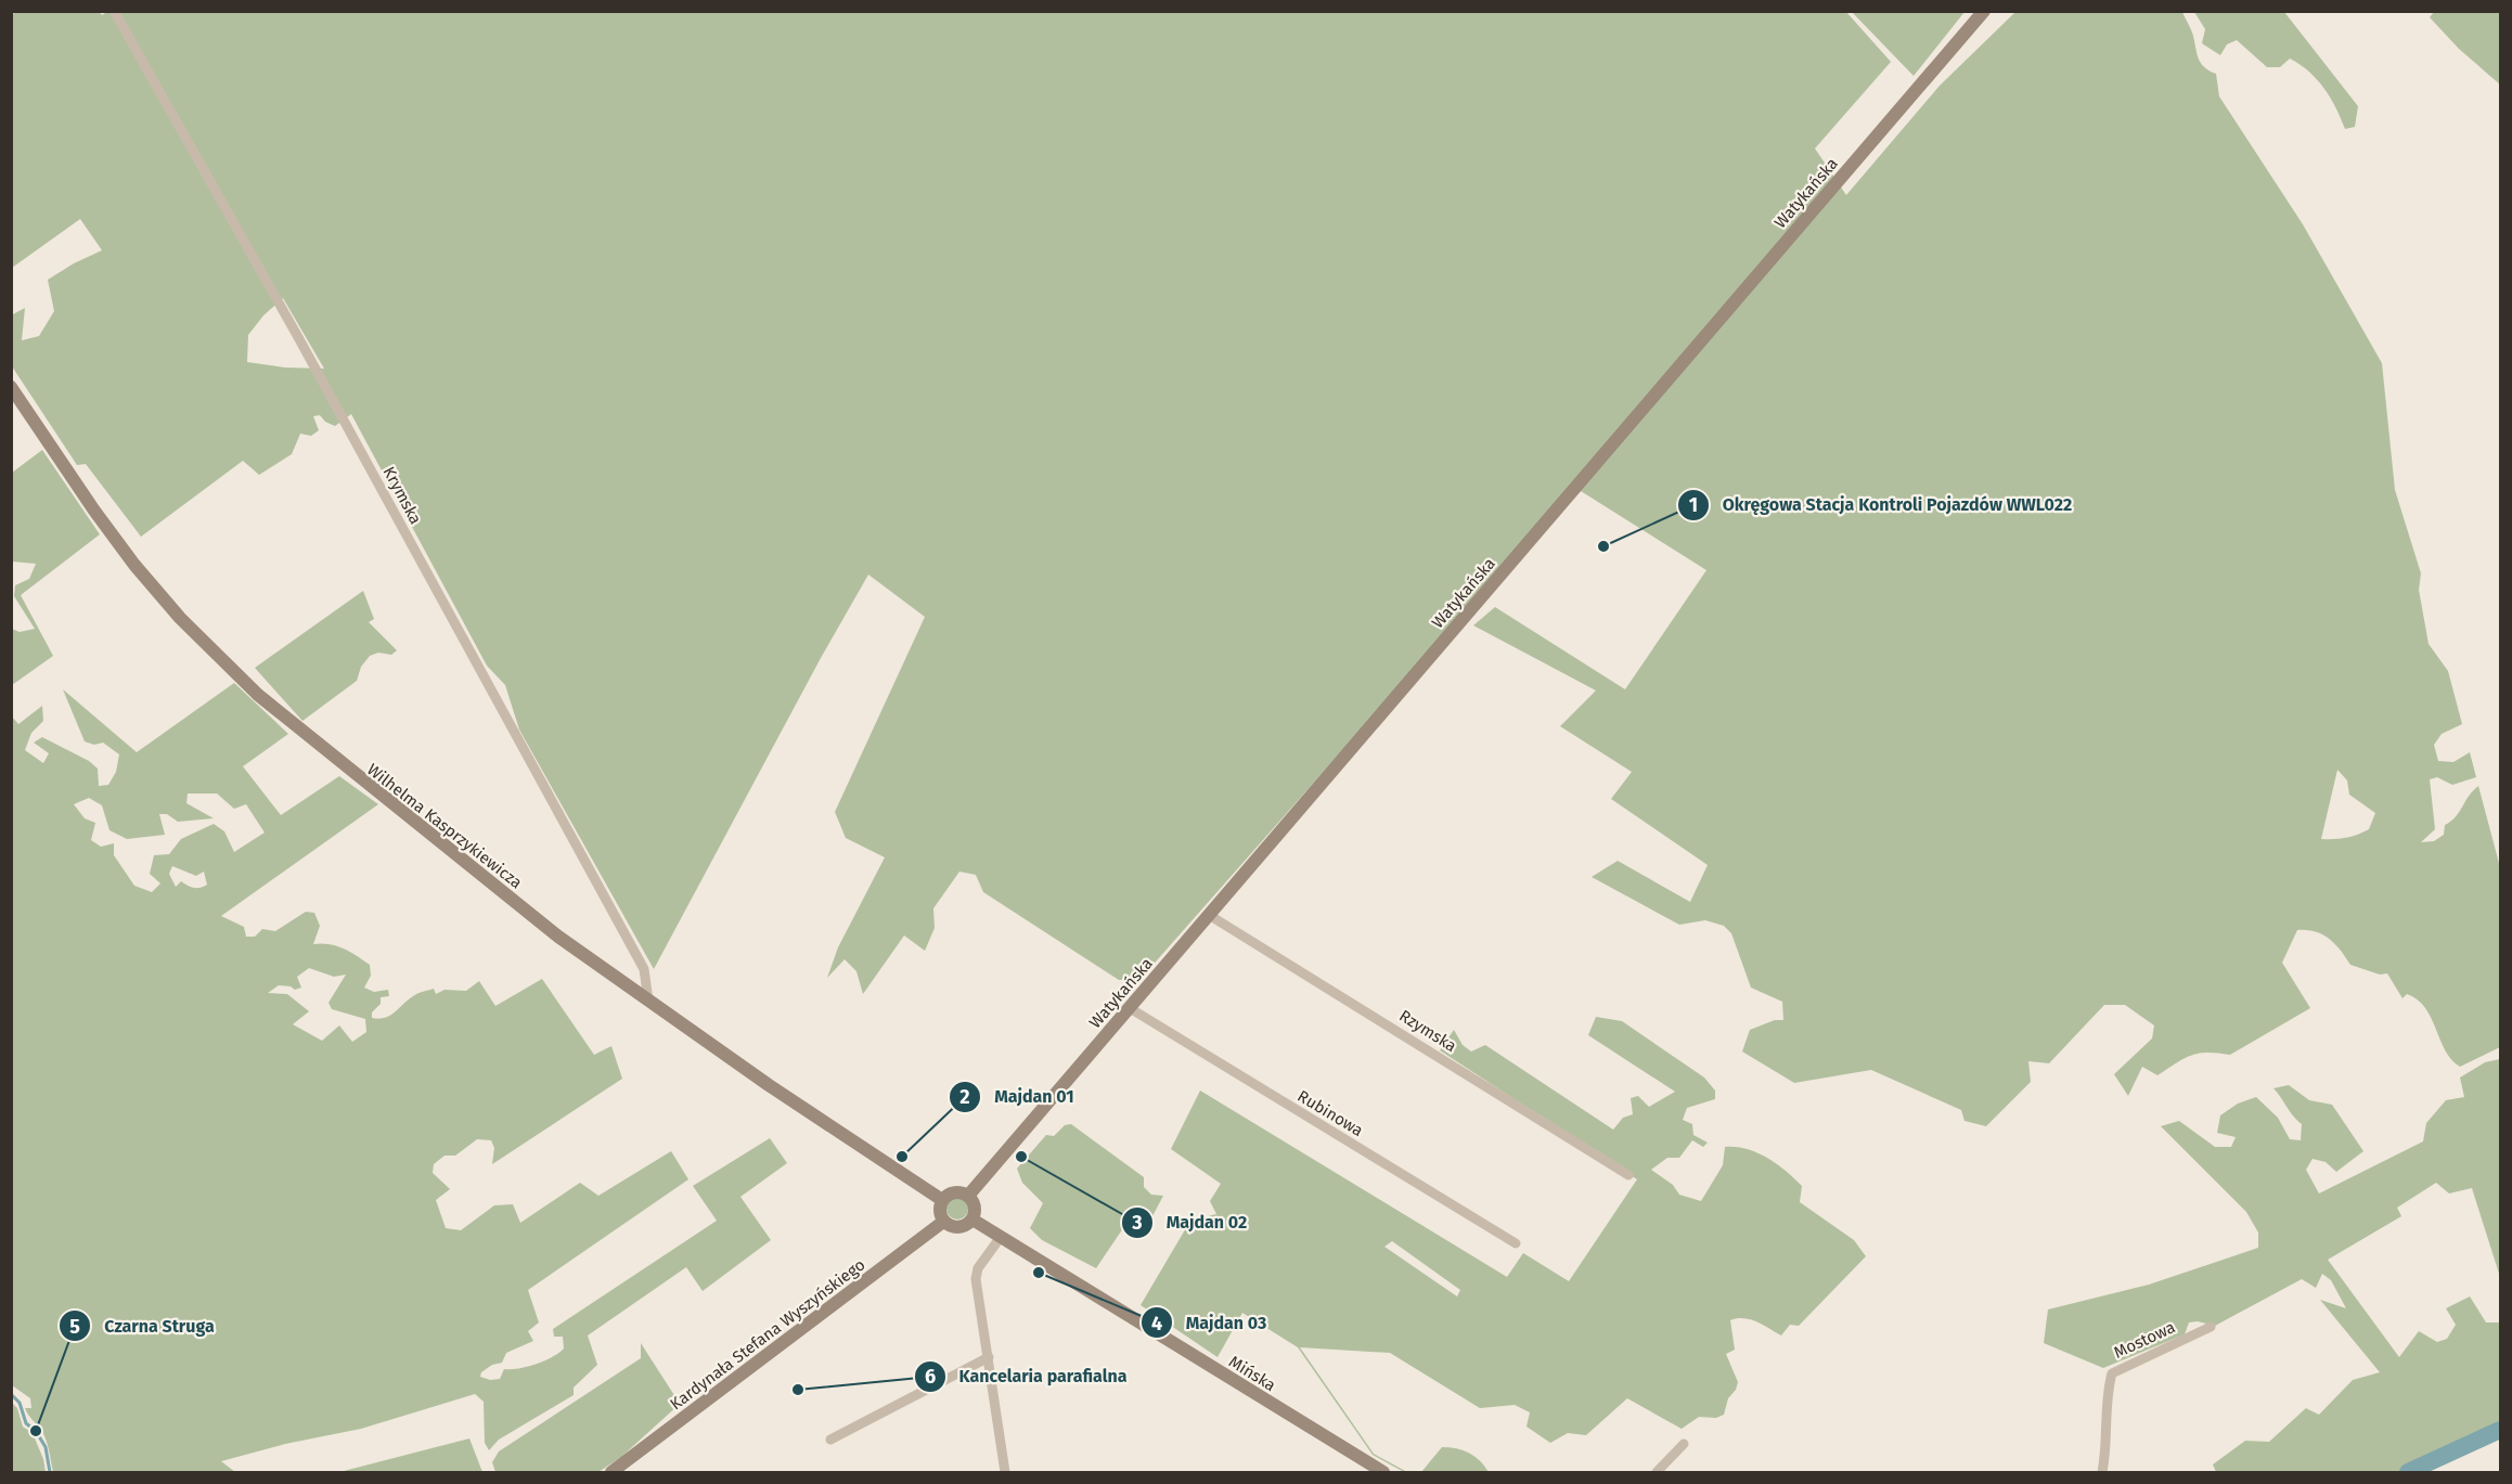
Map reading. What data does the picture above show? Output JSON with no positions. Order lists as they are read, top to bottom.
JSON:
{
  "streets": {
    "street": [
      "Watykańska",
      "Krymska",
      "Wilhelma Kasprzykiewicza",
      "Rzymska",
      "Rubinowa",
      "Kardynała Stefana Wyszyńskiego",
      "Mostowa",
      "Mińska"
    ]
  },
  "crossings": [
    ["Watykańska", "Wilhelma Kasprzykiewicza"],
    ["Watykańska", "Rzymska"],
    ["Watykańska", "Rubinowa"],
    ["Watykańska", "Kardynała Stefana Wyszyńskiego"],
    ["Watykańska", "Mińska"],
    ["Krymska", "Wilhelma Kasprzykiewicza"],
    ["Wilhelma Kasprzykiewicza", "Kardynała Stefana Wyszyńskiego"],
    ["Wilhelma Kasprzykiewicza", "Mińska"],
    ["Kardynała Stefana Wyszyńskiego", "Mińska"]
  ],
  "places": [
    "Okręgowa Stacja Kontroli Pojazdów WWL022",
    "Majdan 01",
    "Majdan 02",
    "Majdan 03",
    "Kancelaria parafialna",
    "Czarna Struga"
  ]
}
